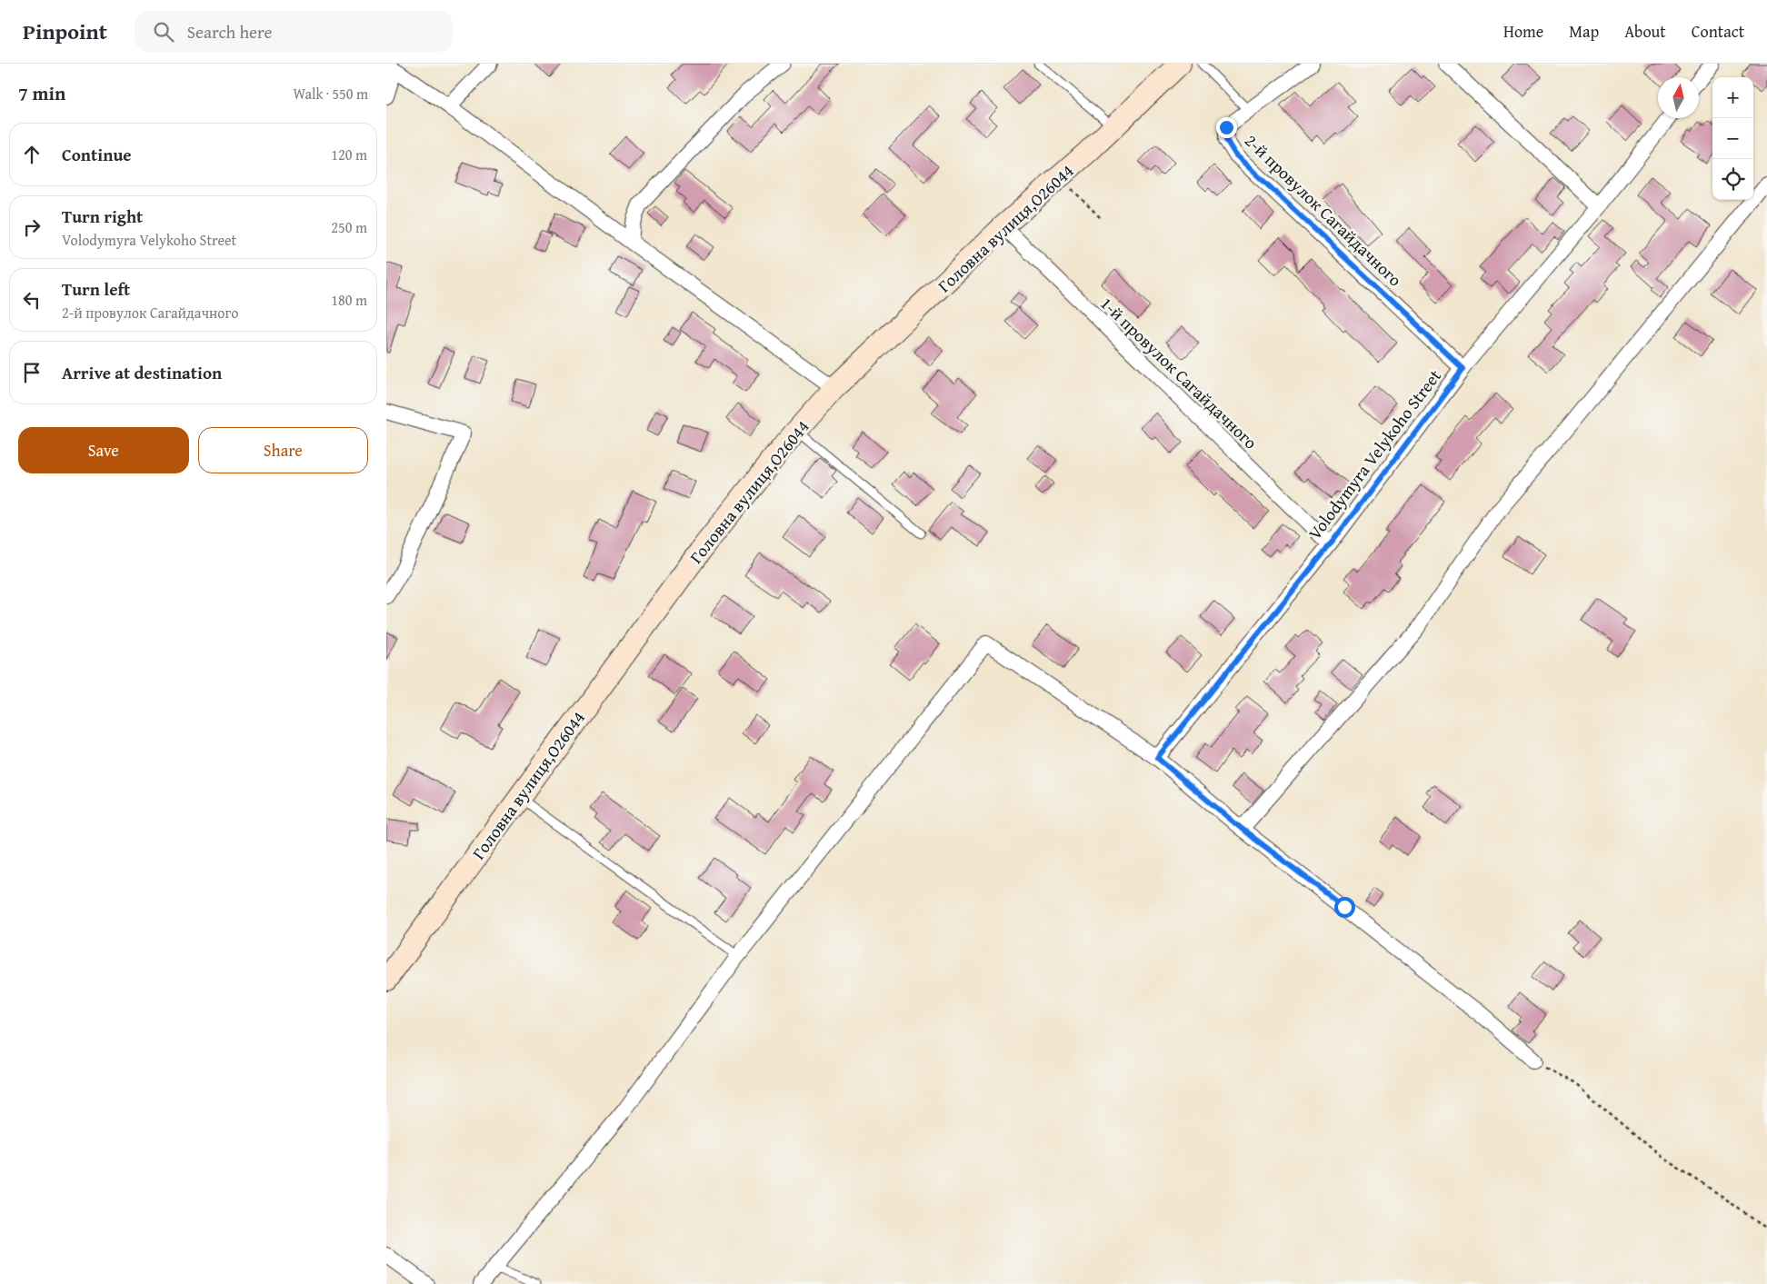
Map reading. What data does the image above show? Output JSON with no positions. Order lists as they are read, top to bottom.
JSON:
{
  "streets": {
    "main road": ["Головна вулиця,О26044"],
    "street": ["2-й провулок Сагайдачного", "1-й провулок Сагайдачного", "Volodymyra Velykoho Street"]
  },
  "crossings": [
    ["2-й провулок Сагайдачного", "Volodymyra Velykoho Street"],
    ["Головна вулиця,О26044", "1-й провулок Сагайдачного"],
    ["1-й провулок Сагайдачного", "Volodymyra Velykoho Street"]
  ],
  "north": "top",
  "page": {
    "header": "Pinpoint",
    "search": "Search here",
    "nav": [
      "Home",
      "Map",
      "About",
      "Contact"
    ],
    "heading": ["7 min", "Walk · 550 m"],
    "map_buttons": ["+", "−"],
    "list": [
      ["Continue", "120 m"],
      ["Turn right", "Volodymyra Velykoho Street", "250 m"],
      ["Turn left", "2-й провулок Сагайдачного", "180 m"],
      "Arrive at destination"
    ],
    "buttons": ["Save", "Share"]
  }
}
